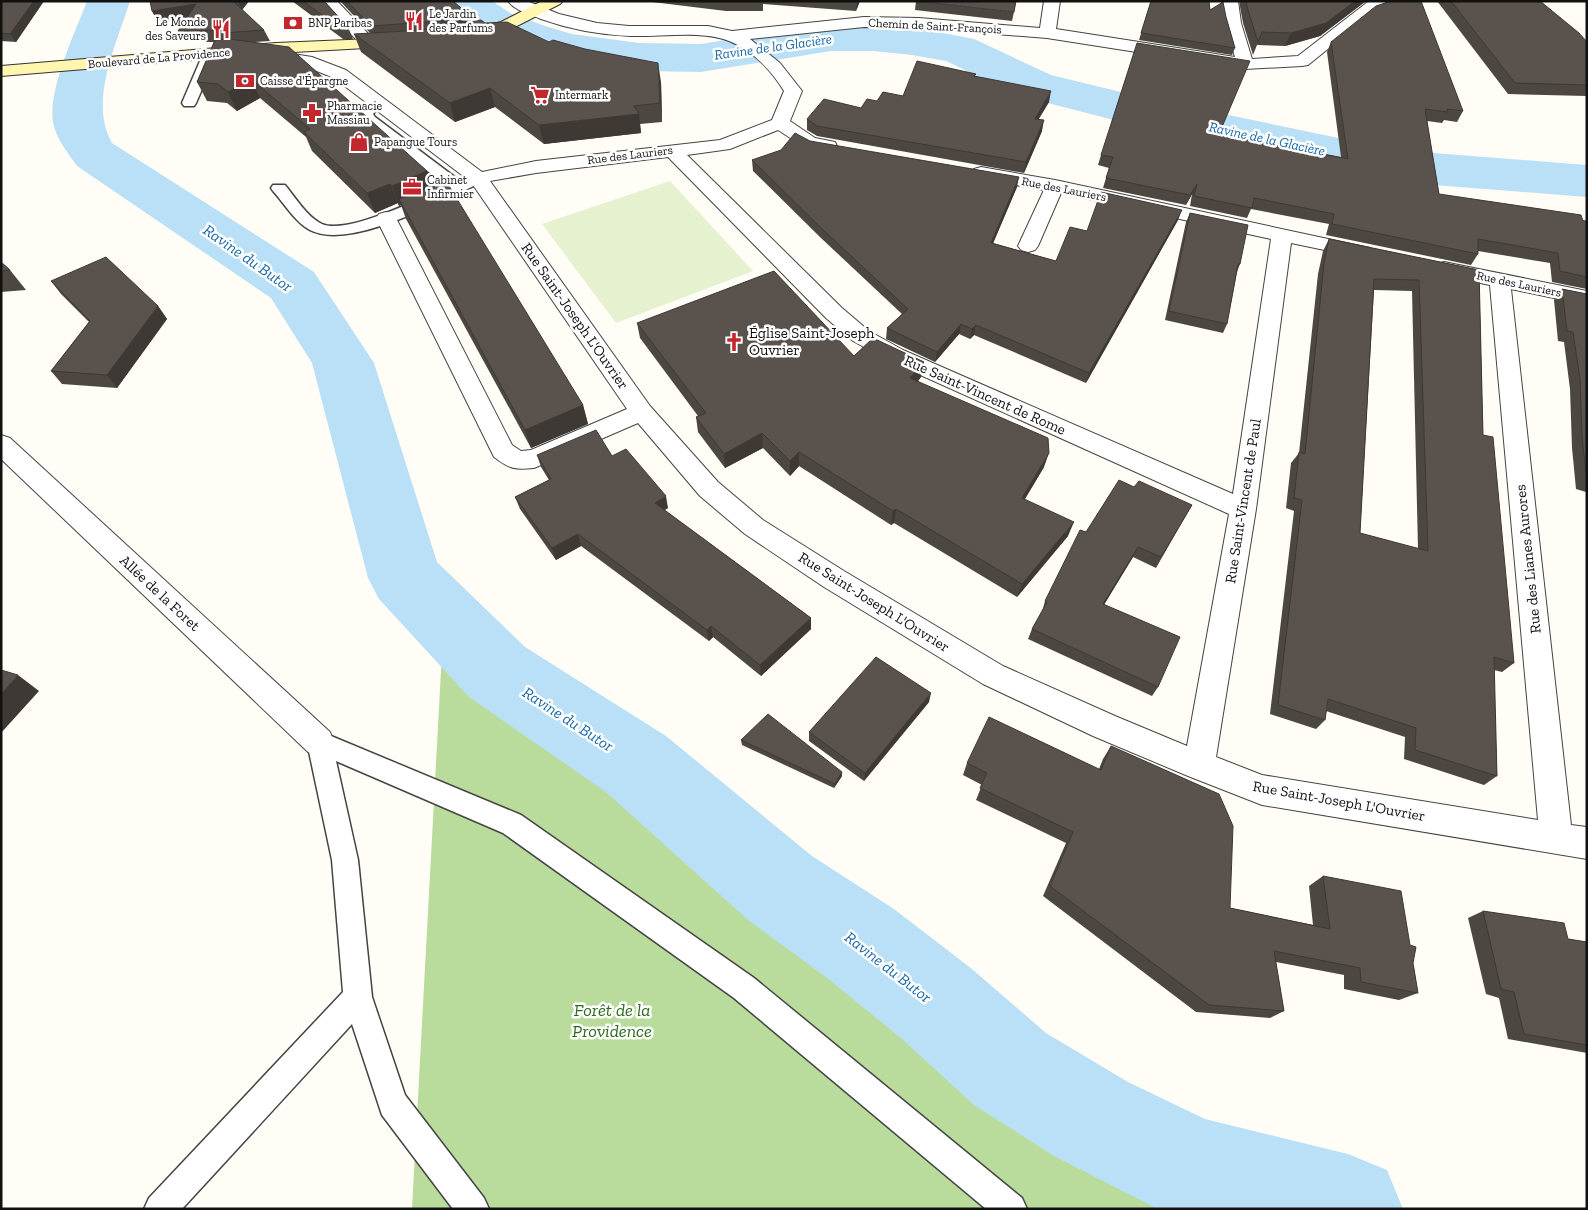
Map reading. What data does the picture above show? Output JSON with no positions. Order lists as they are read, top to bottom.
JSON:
{
  "streets": {
    "main road": ["Boulevard de La Providence"],
    "street": [
      "Chemin de Saint-François",
      "Rue des Lauriers",
      "Rue Saint-Joseph L'Ouvrier",
      "Rue Saint-Vincent de Rome",
      "Rue Saint-Vincent de Paul",
      "Rue des Lianes Aurores",
      "Allée de la Foret"
    ]
  },
  "crossings": [
    ["Boulevard de La Providence", "Rue Saint-Joseph L'Ouvrier"],
    ["Rue des Lauriers", "Rue Saint-Joseph L'Ouvrier"],
    ["Rue des Lauriers", "Rue Saint-Vincent de Rome"],
    ["Rue des Lauriers", "Rue Saint-Vincent de Paul"],
    ["Rue des Lauriers", "Rue des Lianes Aurores"],
    ["Rue Saint-Joseph L'Ouvrier", "Rue Saint-Vincent de Paul"],
    ["Rue Saint-Joseph L'Ouvrier", "Rue des Lianes Aurores"],
    ["Rue Saint-Vincent de Rome", "Rue Saint-Vincent de Paul"]
  ],
  "water": ["Ravine de la Glacière", "Ravine du Butor"],
  "parks": ["Forêt de la Providence"],
  "places": {
    "restaurant": ["Le Jardin des Parfums", "Le Monde des Saveurs"],
    "bank": ["BNP Paribas", "Caisse d'Épargne"],
    "supermarket": ["Intermark"],
    "pharmacy": ["Pharmacie Massiau"],
    "shop": ["Papangue Tours"],
    "office": ["Cabinet Infirmier"],
    "church": ["Église Saint-Joseph Ouvrier"]
  }
}
